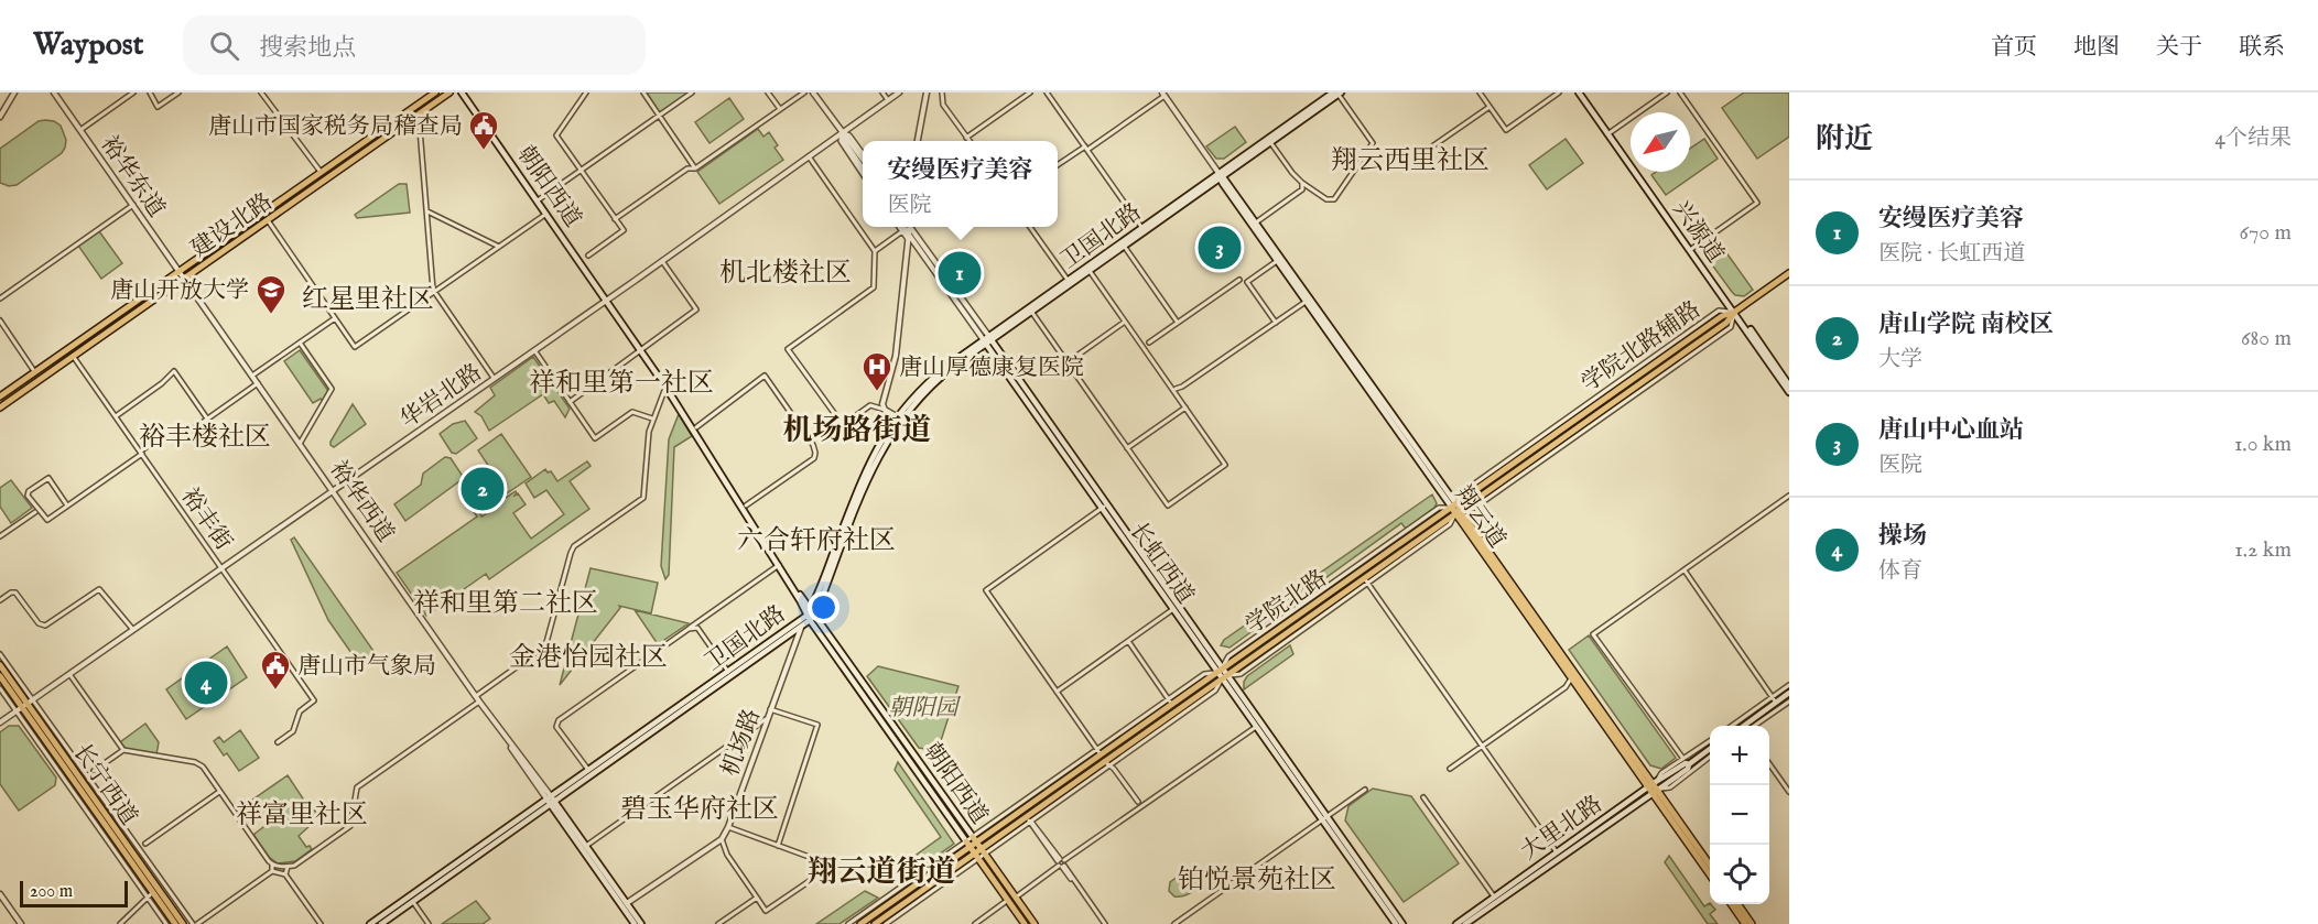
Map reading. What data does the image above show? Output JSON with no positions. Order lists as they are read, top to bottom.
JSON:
{
  "streets": {
    "main road": [
      "朝阳西道",
      "建设北路",
      "兴源道",
      "卫国北路",
      "裕华西道",
      "翔云道",
      "长虹西道",
      "学院北路",
      "长宁西道",
      "大里北路"
    ],
    "street": [
      "裕华东道",
      "学院北路辅路",
      "华岩北路",
      "裕丰街",
      "机场路"
    ]
  },
  "crossings": [
    ["裕华东道", "建设北路"],
    ["裕华东道", "裕华西道"],
    ["朝阳西道", "卫国北路"],
    ["朝阳西道", "华岩北路"],
    ["朝阳西道", "学院北路"],
    ["建设北路", "裕华西道"],
    ["建设北路", "裕丰街"],
    ["兴源道", "学院北路辅路"],
    ["兴源道", "学院北路"],
    ["卫国北路", "裕华西道"],
    ["卫国北路", "翔云道"],
    ["卫国北路", "长虹西道"],
    ["卫国北路", "机场路"],
    ["学院北路辅路", "学院北路"],
    ["华岩北路", "裕华西道"],
    ["华岩北路", "裕丰街"],
    ["华岩北路", "长宁西道"],
    ["裕华西道", "机场路"],
    ["翔云道", "学院北路"],
    ["翔云道", "大里北路"],
    ["长虹西道", "学院北路"]
  ],
  "districts": [
    "翔云西里社区",
    "机北楼社区",
    "红星里社区",
    "祥和里第一社区",
    "机场路街道",
    "裕丰楼社区",
    "六合轩府社区",
    "祥和里第二社区",
    "金港怡园社区",
    "碧玉华府社区",
    "祥富里社区",
    "翔云道街道",
    "铂悦景苑社区"
  ],
  "parks": ["朝阳园"],
  "places": {
    "public building": ["唐山市国家税务局稽查局", "唐山市气象局"],
    "school or university": ["唐山开放大学"],
    "hospital": ["唐山厚德康复医院"]
  },
  "scale_bar": "200 m",
  "north": "bottom left",
  "page": {
    "header": "Waypost",
    "search": "搜索地点",
    "nav": [
      "首页",
      "地图",
      "关于",
      "联系"
    ],
    "heading": ["附近", "4个结果"],
    "popup": ["安缦医疗美容", "医院"],
    "list": [
      {
        "mark": "1",
        "name": "安缦医疗美容",
        "note": "医院 · 长虹西道",
        "value": "670 m"
      },
      {
        "mark": "2",
        "name": "唐山学院 南校区",
        "note": "大学",
        "value": "680 m"
      },
      {
        "mark": "3",
        "name": "唐山中心血站",
        "note": "医院",
        "value": "1.0 km"
      },
      {
        "mark": "4",
        "name": "操场",
        "note": "体育",
        "value": "1.2 km"
      }
    ],
    "pins": [
      "3",
      "1",
      "2",
      "4"
    ],
    "map_buttons": ["+", "−"],
    "scale": "200 m"
  }
}
